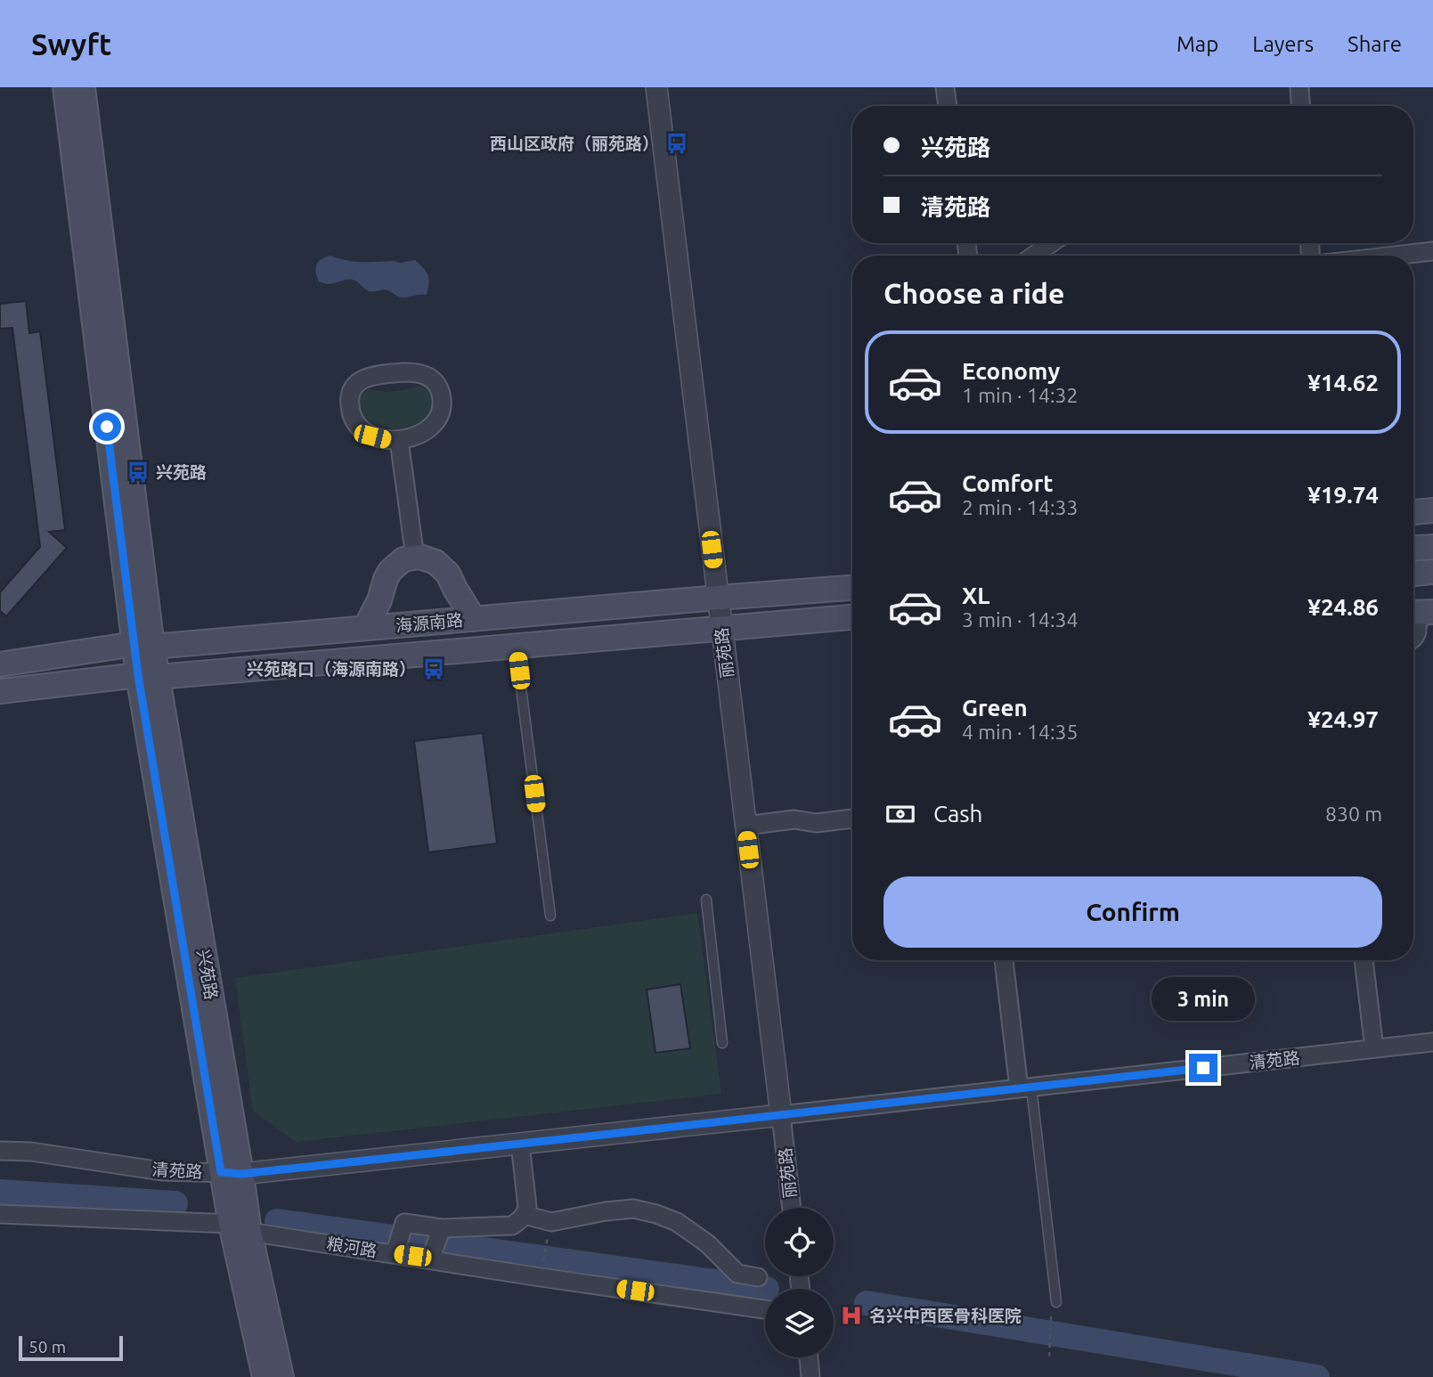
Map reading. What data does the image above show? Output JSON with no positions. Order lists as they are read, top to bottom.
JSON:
{
  "streets": {
    "main road": ["海源南路", "兴苑路"],
    "street": ["丽苑路", "清苑路", "粮河路"]
  },
  "crossings": [
    ["海源南路", "丽苑路"],
    ["海源南路", "兴苑路"],
    ["丽苑路", "清苑路"],
    ["兴苑路", "清苑路"],
    ["兴苑路", "粮河路"]
  ],
  "places": {
    "bus stop": ["西山区政府（丽苑路）", "兴苑路", "兴苑路口（海源南路）"],
    "hospital": ["名兴中西医骨科医院"]
  },
  "scale_bar": "50 m",
  "page": {
    "header": "Swyft",
    "nav": ["Map", "Layers", "Share"],
    "banner": ["兴苑路", "清苑路"],
    "heading": "Choose a ride",
    "list": [
      {
        "name": "Economy",
        "note": "1 min · 14:32",
        "value": "¥14.62"
      },
      {
        "name": "Comfort",
        "note": "2 min · 14:33",
        "value": "¥19.74"
      },
      {
        "name": "XL",
        "note": "3 min · 14:34",
        "value": "¥24.86"
      },
      {
        "name": "Green",
        "note": "4 min · 14:35",
        "value": "¥24.97"
      }
    ],
    "pay": ["Cash", "830 m"],
    "buttons": "Confirm",
    "bubble": "3 min",
    "scale": "50 m"
  }
}
